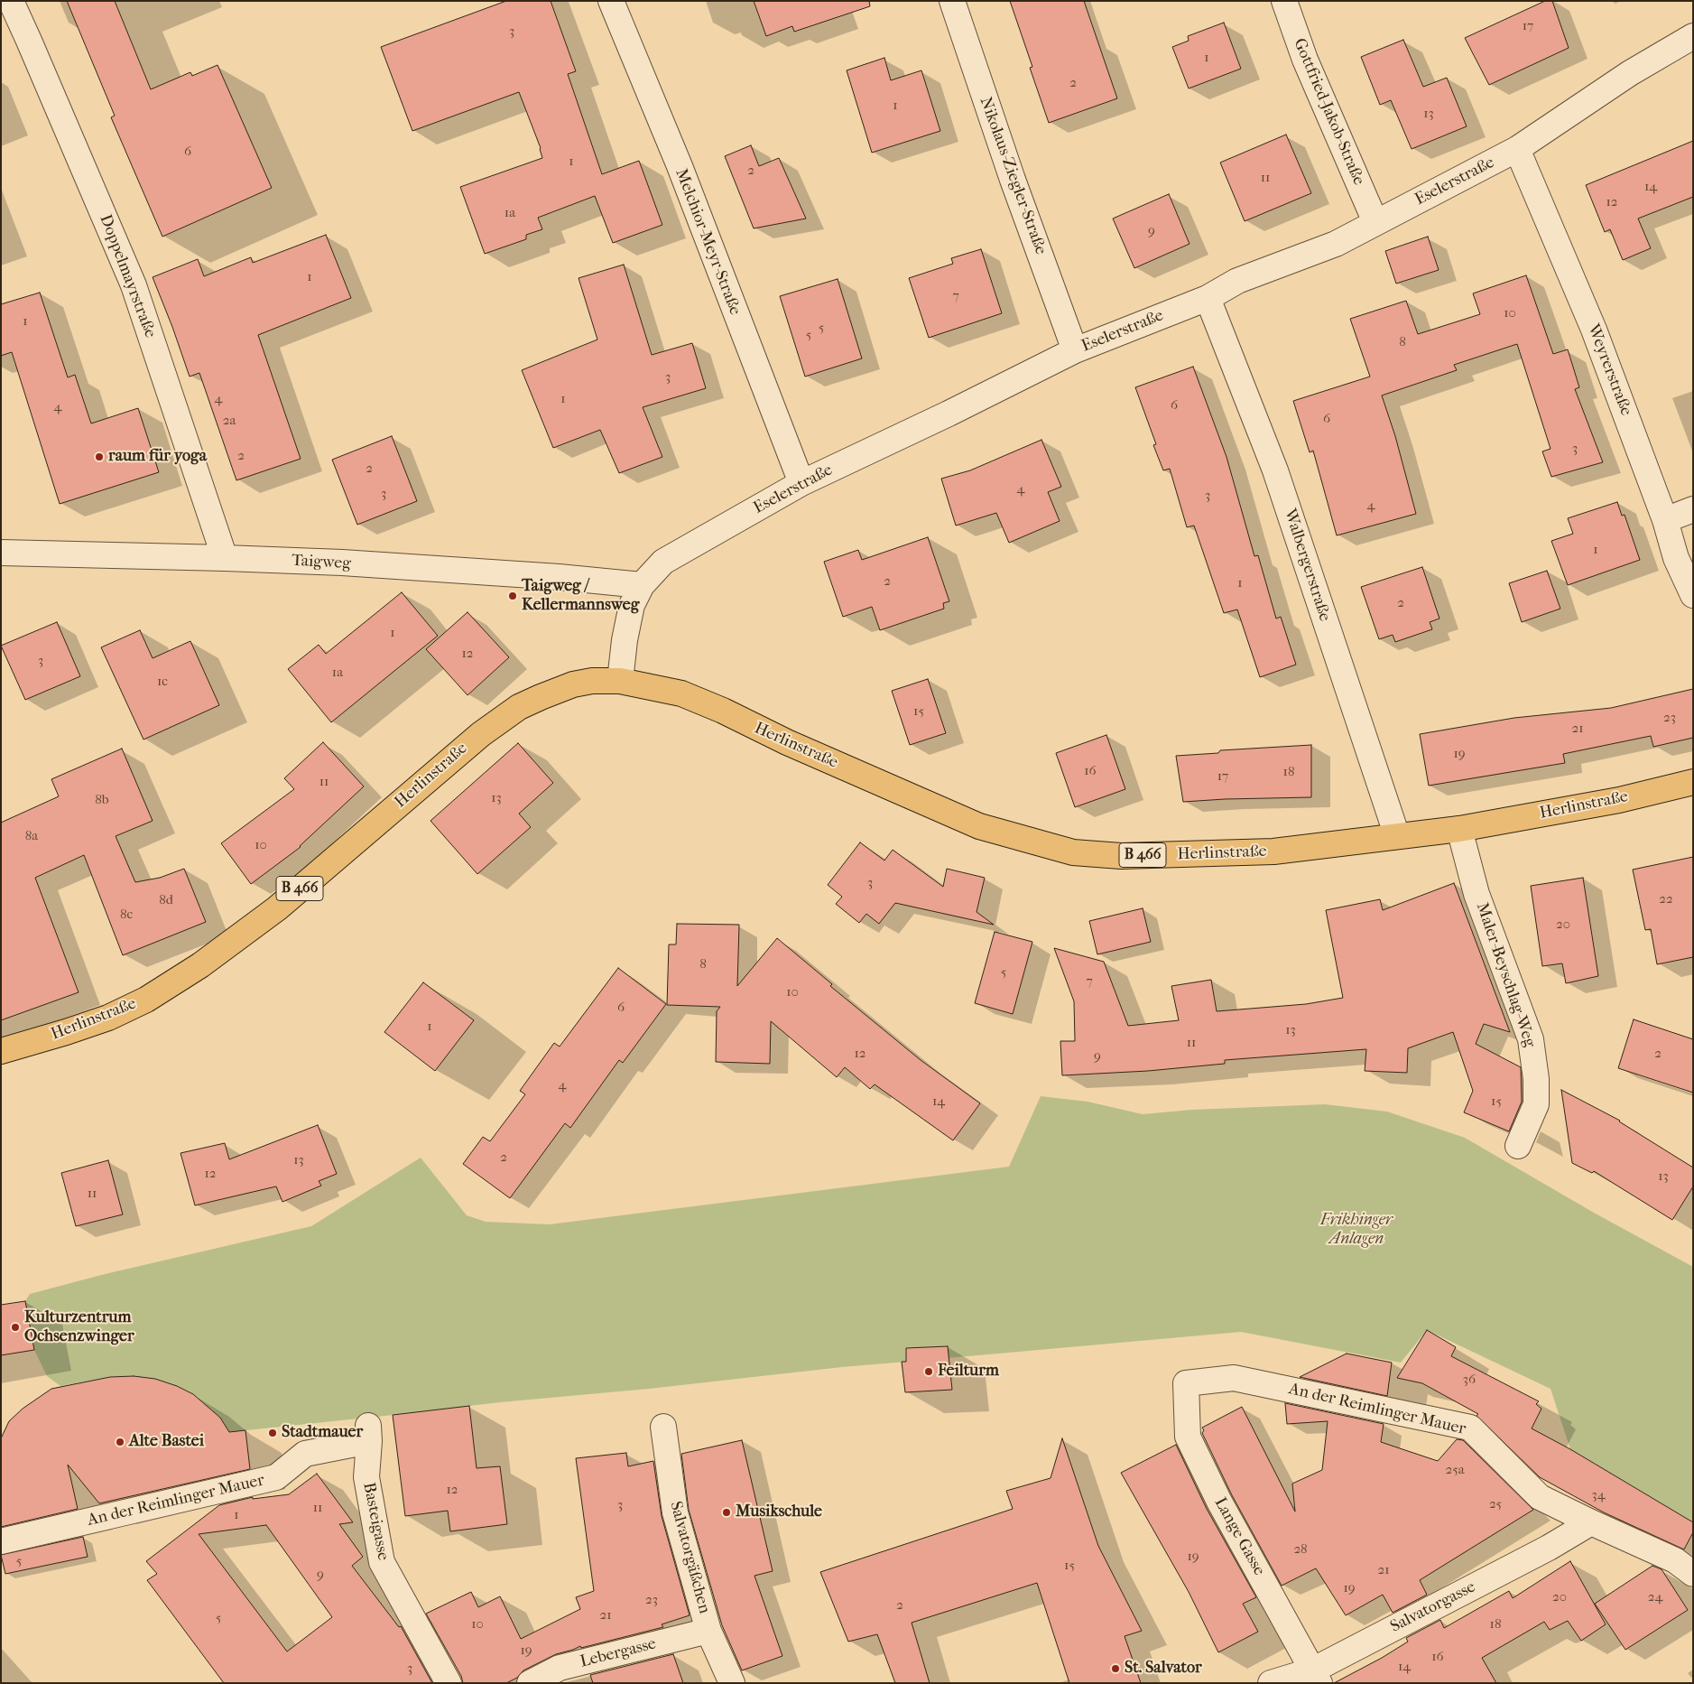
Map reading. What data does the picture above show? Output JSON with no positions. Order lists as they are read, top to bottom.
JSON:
{
  "streets": {
    "main road": ["Herlinstraße", "B 466"],
    "street": [
      "Gottfried-Jakob-Straße",
      "Nikolaus-Ziegler-Straße",
      "Eselerstraße",
      "Melchior-Meyr-Straße",
      "Doppelmayrstraße",
      "Weyrerstraße",
      "Taigweg",
      "Walbergerstraße",
      "Maler-Beyschlag-Weg",
      "An der Reimlinger Mauer",
      "Basteigasse",
      "Lange Gasse",
      "Salvatorgäßchen",
      "Salvatorgasse",
      "Lebergasse"
    ]
  },
  "crossings": [
    ["Gottfried-Jakob-Straße", "Eselerstraße"],
    ["Nikolaus-Ziegler-Straße", "Eselerstraße"],
    ["Eselerstraße", "Melchior-Meyr-Straße"],
    ["Eselerstraße", "Weyrerstraße"],
    ["Eselerstraße", "Taigweg"],
    ["Eselerstraße", "Walbergerstraße"],
    ["Eselerstraße", "Herlinstraße"],
    ["Doppelmayrstraße", "Taigweg"],
    ["Walbergerstraße", "Herlinstraße"],
    ["Herlinstraße", "Maler-Beyschlag-Weg"],
    ["An der Reimlinger Mauer", "Basteigasse"],
    ["An der Reimlinger Mauer", "Lange Gasse"],
    ["An der Reimlinger Mauer", "Salvatorgasse"],
    ["Lange Gasse", "Salvatorgasse"],
    ["Salvatorgäßchen", "Lebergasse"]
  ],
  "parks": ["Frikhinger Anlagen"],
  "places": [
    "raum für yoga",
    "Taigweg / Kellermannsweg",
    "Kulturzentrum Ochsenzwinger",
    "Feilturm",
    "Stadtmauer",
    "Alte Bastei",
    "Musikschule",
    "St. Salvator"
  ],
  "house_numbers": [
    "17",
    "3",
    "1",
    "2",
    "1",
    "13",
    "6",
    "1",
    "2",
    "11",
    "14",
    "12",
    "1a",
    "9",
    "1",
    "7",
    "10",
    "1",
    "5",
    "5",
    "8",
    "3",
    "4",
    "1",
    "6",
    "4",
    "6",
    "2a",
    "3",
    "2",
    "2",
    "4",
    "3",
    "3",
    "4",
    "1",
    "2",
    "1",
    "2",
    "1",
    "12",
    "3",
    "1a",
    "1c",
    "15",
    "23",
    "21",
    "19",
    "16",
    "18",
    "17",
    "11",
    "13",
    "8b",
    "8a",
    "10",
    "3",
    "22",
    "8d",
    "8c",
    "20",
    "8",
    "5",
    "7",
    "10",
    "6",
    "1",
    "13",
    "11",
    "12",
    "2",
    "9",
    "4",
    "14",
    "15",
    "2",
    "13",
    "12",
    "13",
    "11",
    "36",
    "25a",
    "12",
    "34",
    "25",
    "3",
    "11",
    "1",
    "28",
    "19",
    "5",
    "15",
    "21",
    "9",
    "19",
    "20",
    "24",
    "23",
    "2",
    "21",
    "5",
    "10",
    "18",
    "19",
    "16",
    "14",
    "3"
  ]
}
